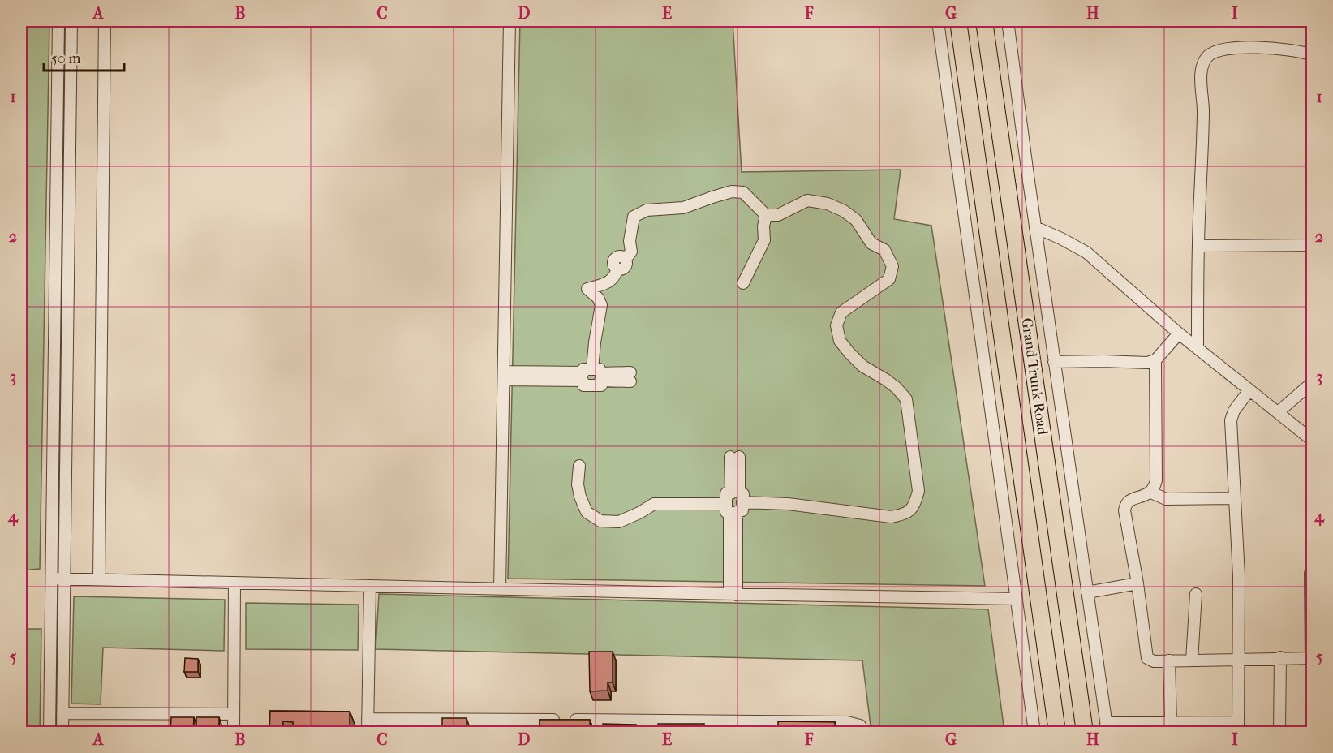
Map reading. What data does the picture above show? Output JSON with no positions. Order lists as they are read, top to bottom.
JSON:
{
  "streets": {
    "highway": ["Grand Trunk Road"]
  },
  "scale_bar": "50 m",
  "grid": {
    "columns": [
      "A",
      "B",
      "C",
      "D",
      "E",
      "F",
      "G",
      "H",
      "I"
    ],
    "rows": [
      "1",
      "2",
      "3",
      "4",
      "5"
    ]
  }
}
